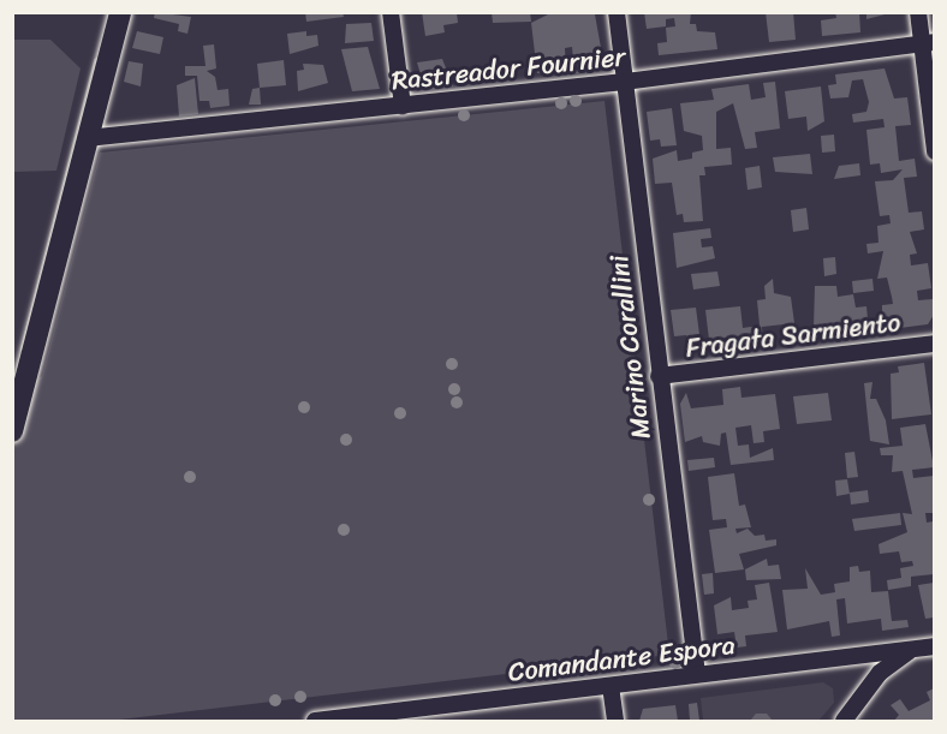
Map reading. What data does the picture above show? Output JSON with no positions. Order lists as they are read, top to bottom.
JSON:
{
  "streets": {
    "street": [
      "Rastreador Fournier",
      "Fragata Sarmiento",
      "Marino Corallini",
      "Comandante Espora"
    ]
  },
  "crossings": [
    ["Rastreador Fournier", "Marino Corallini"],
    ["Fragata Sarmiento", "Marino Corallini"],
    ["Marino Corallini", "Comandante Espora"]
  ]
}
